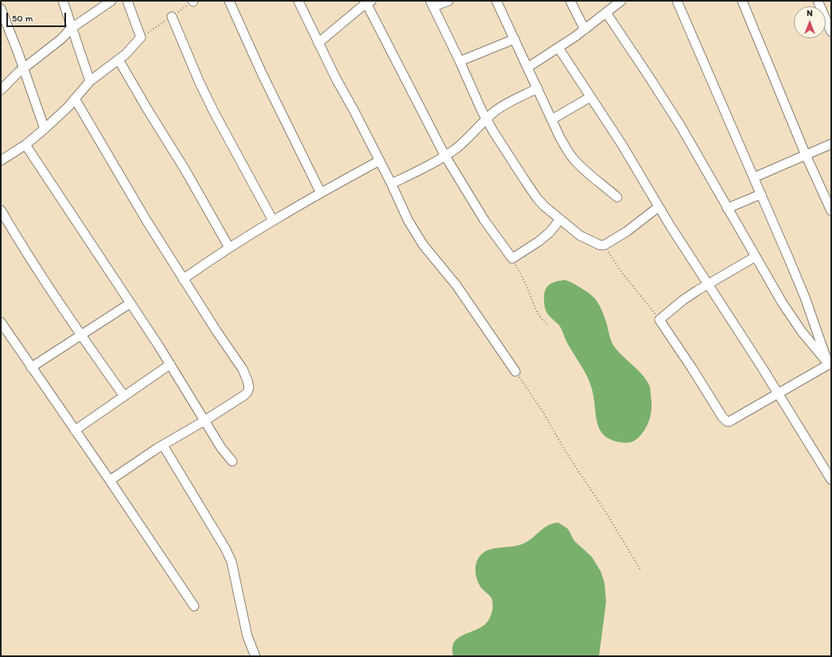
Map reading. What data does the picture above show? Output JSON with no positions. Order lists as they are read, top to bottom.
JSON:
{
  "scale_bar": "50 m",
  "north": "top"
}
